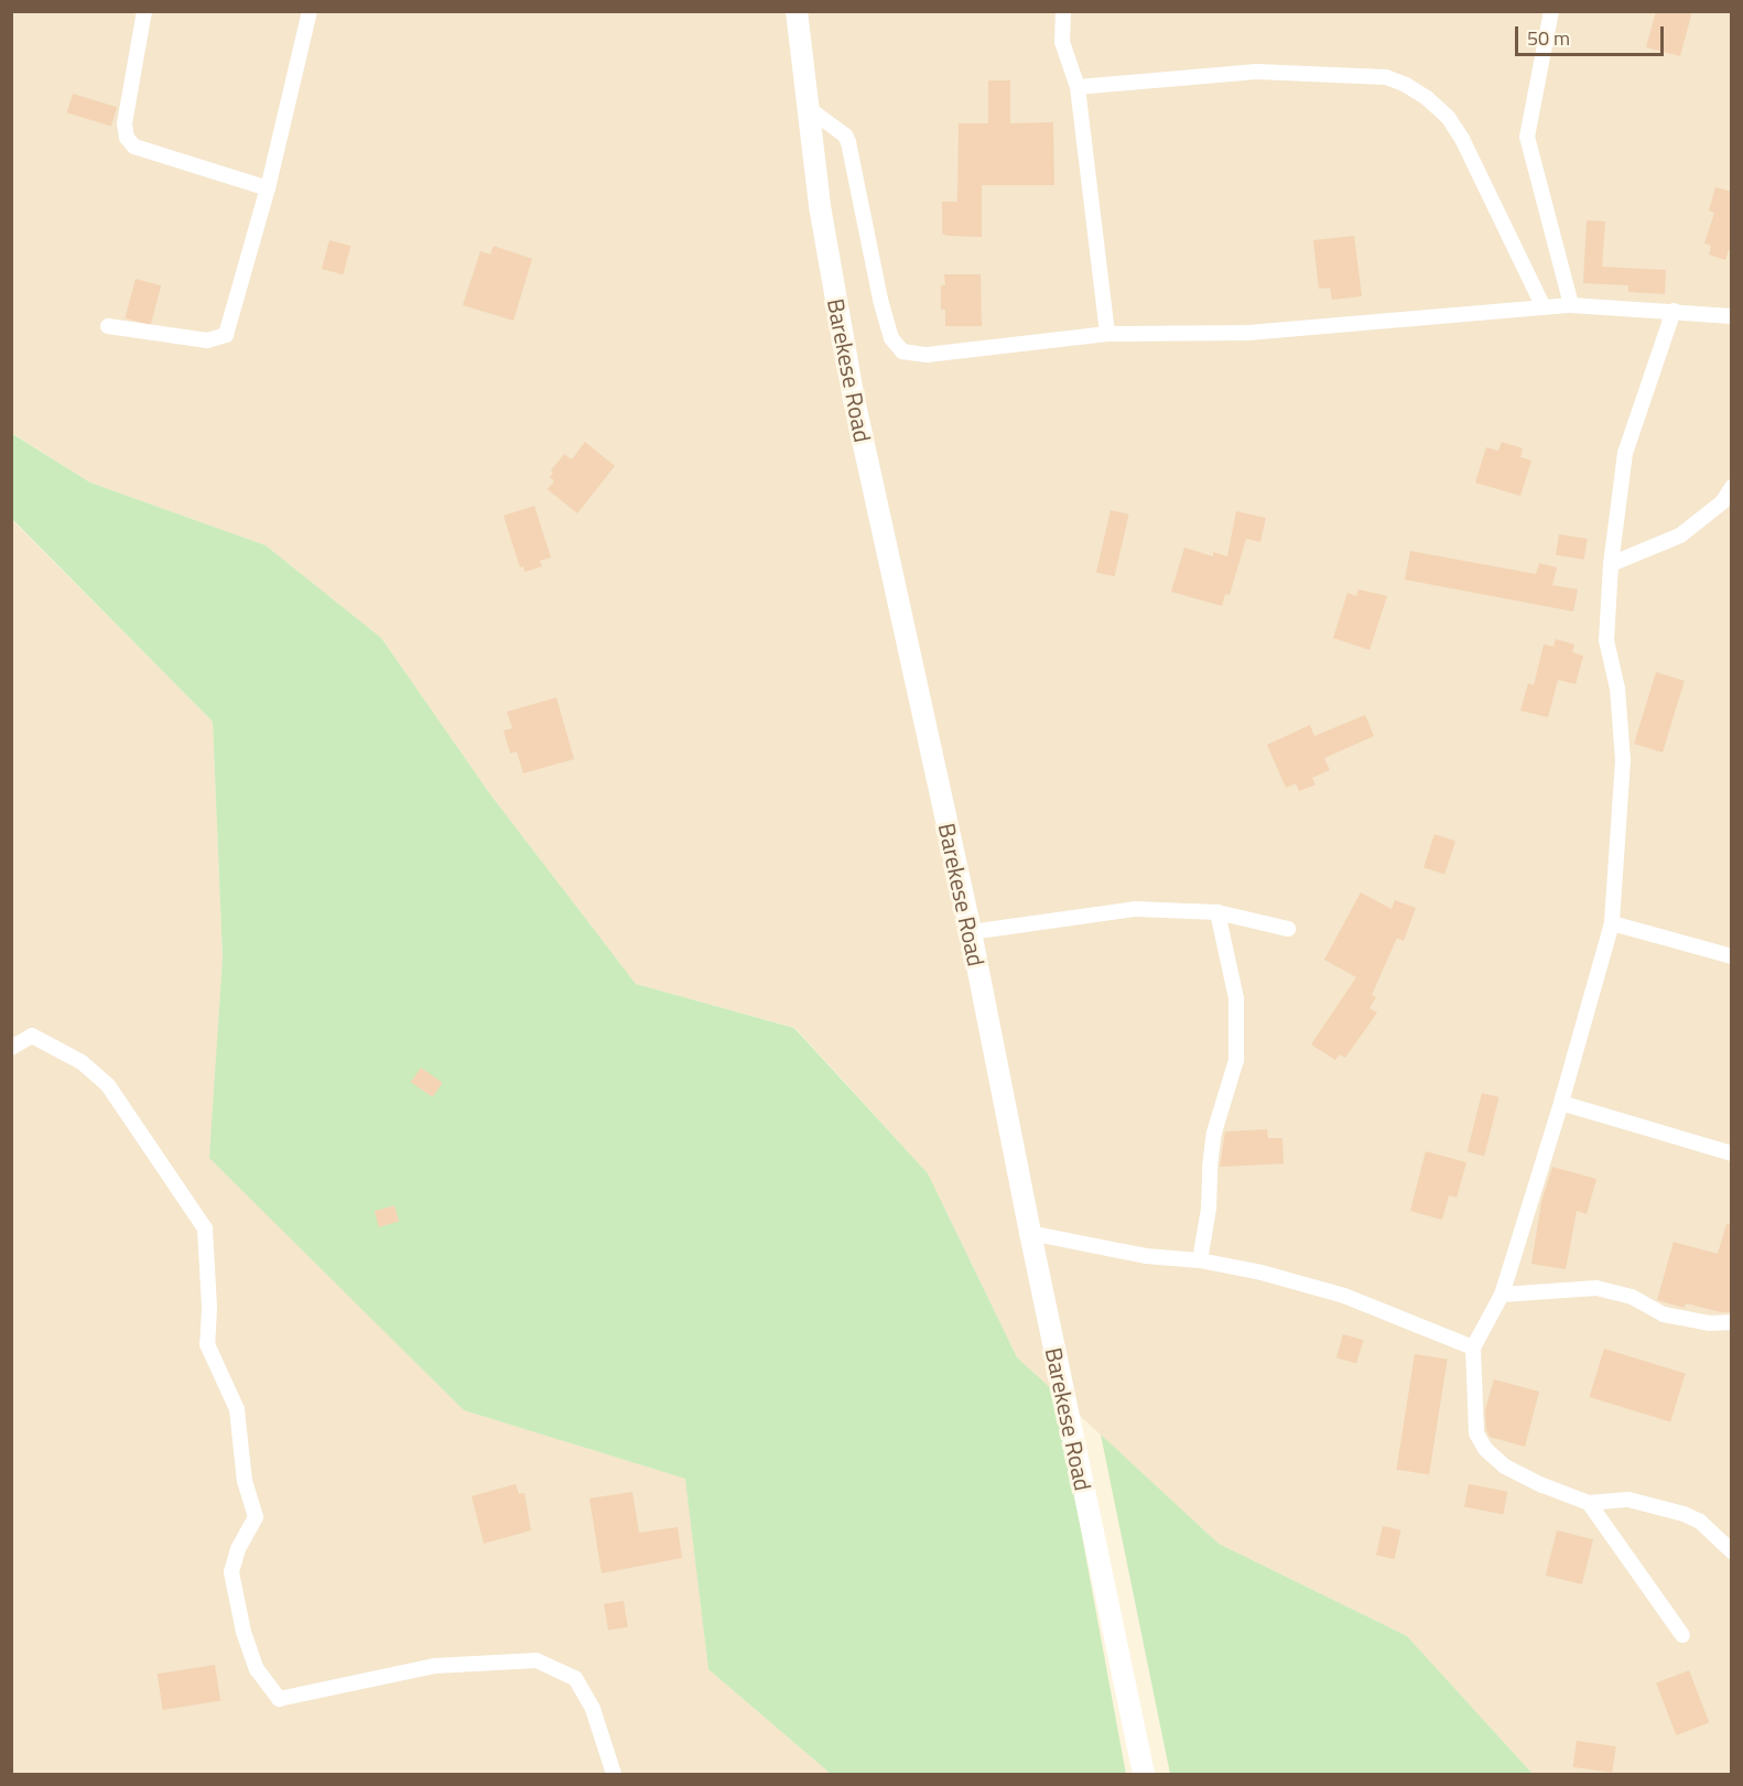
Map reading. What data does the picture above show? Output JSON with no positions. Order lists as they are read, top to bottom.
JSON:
{
  "streets": {
    "main road": ["Barekese Road"]
  },
  "scale_bar": "50 m"
}
